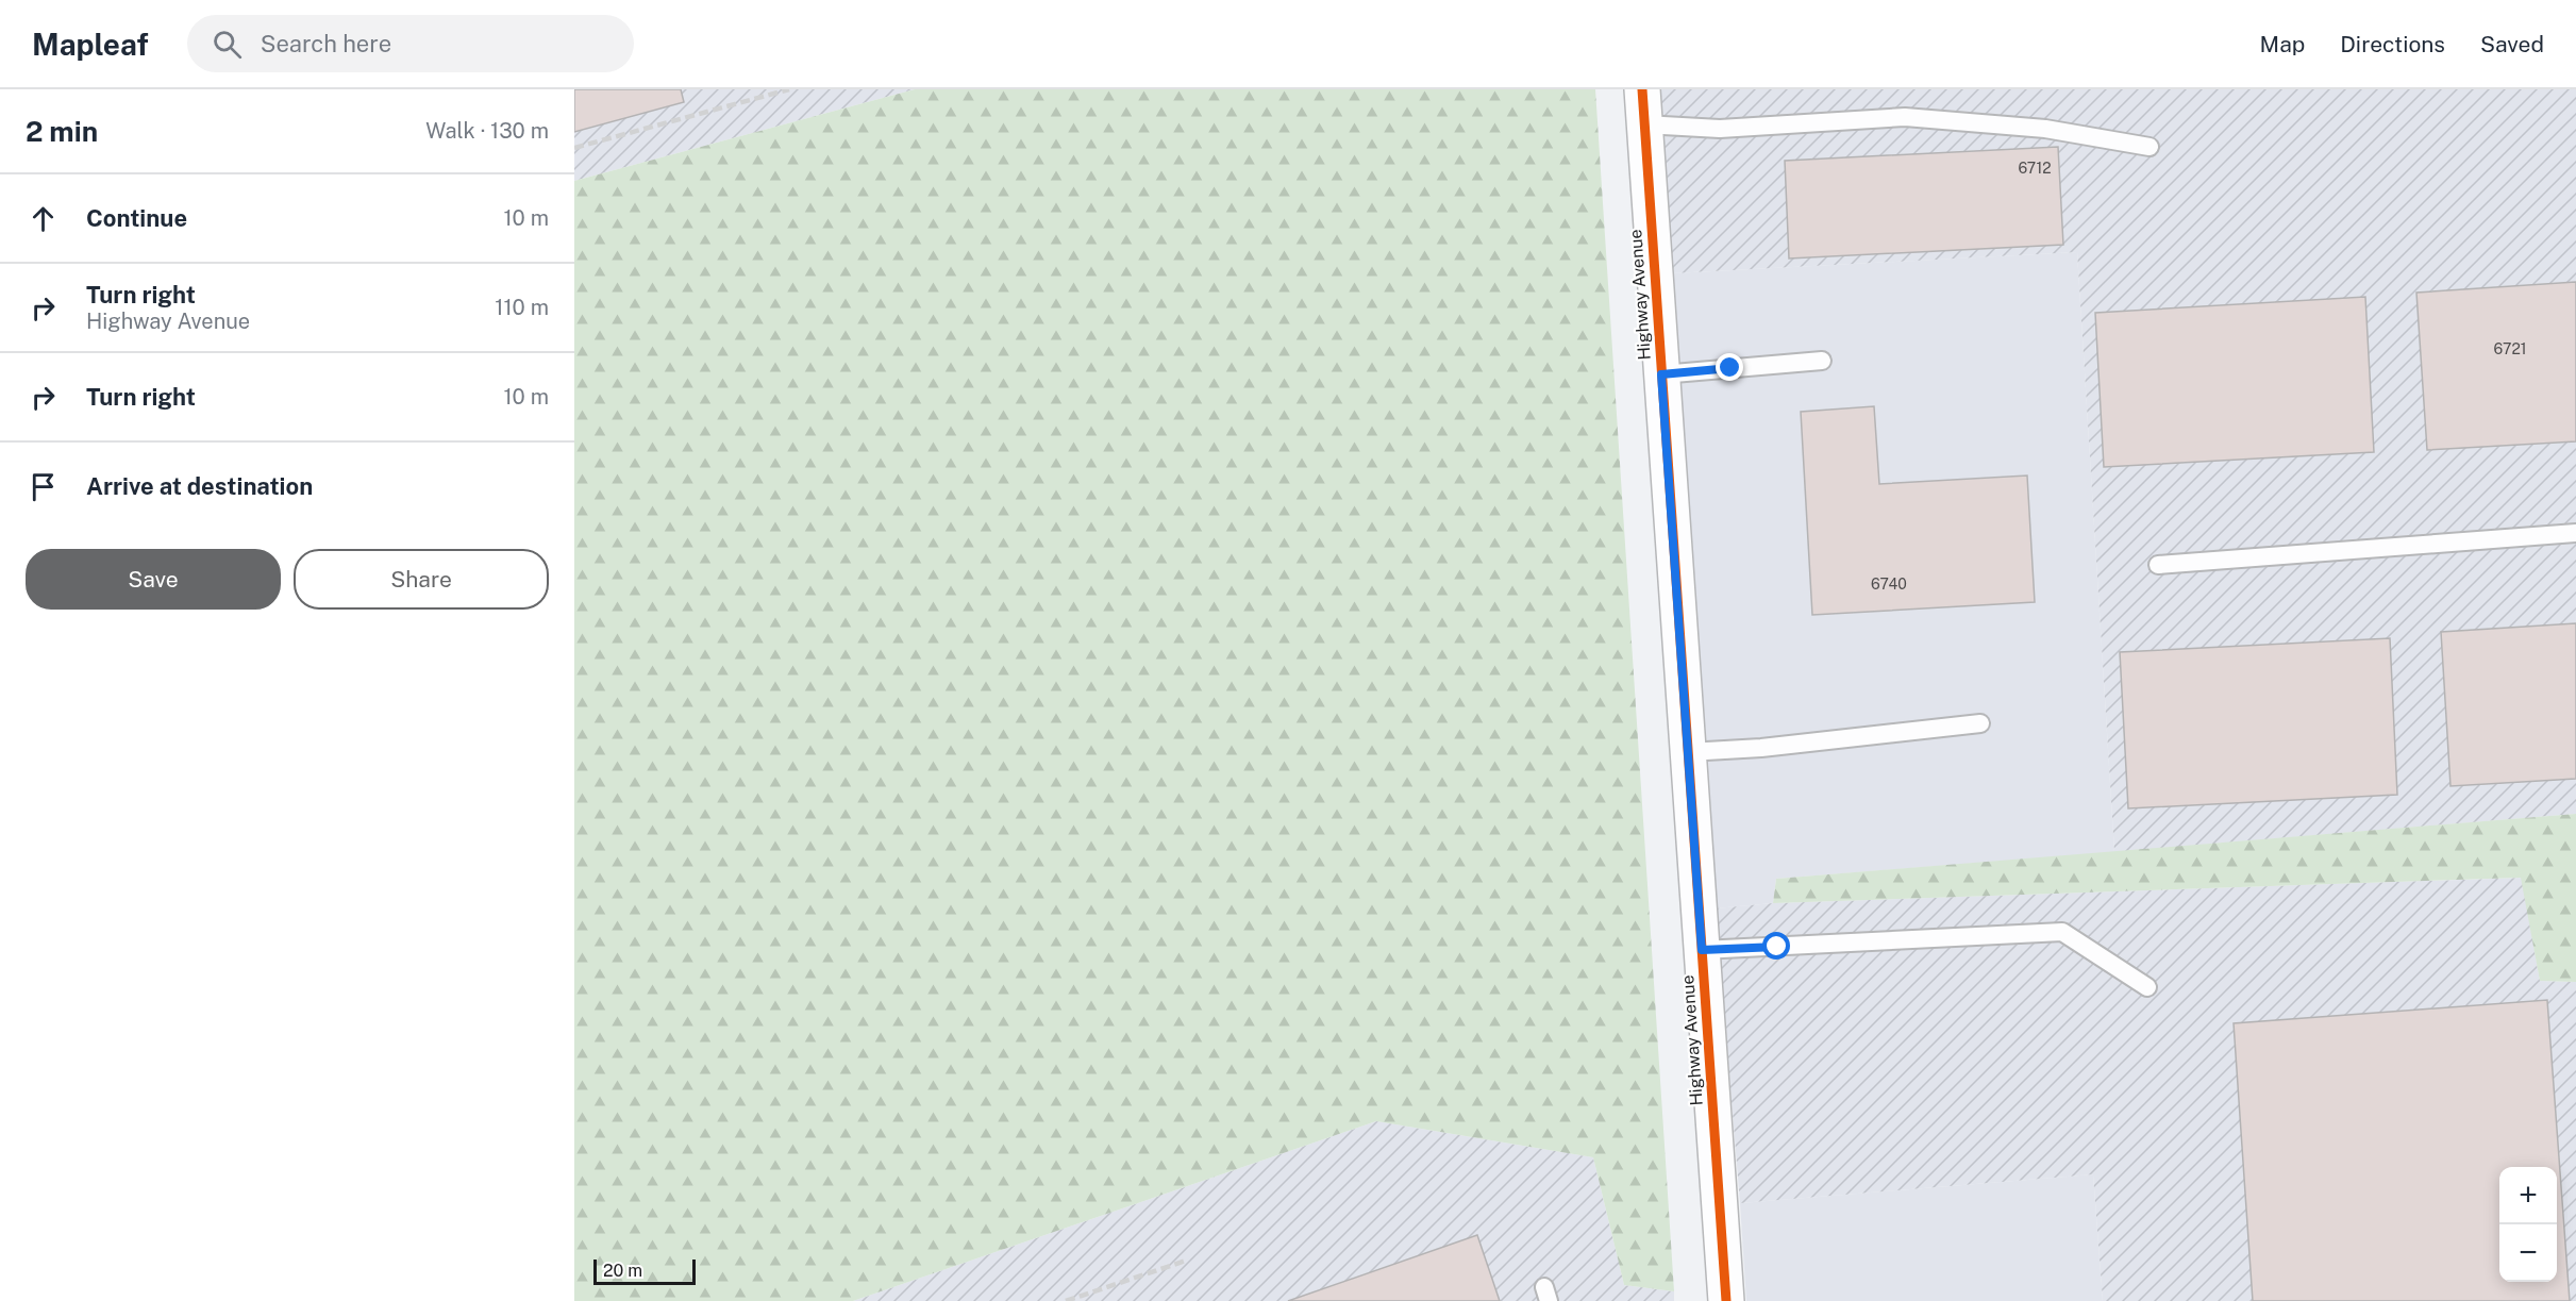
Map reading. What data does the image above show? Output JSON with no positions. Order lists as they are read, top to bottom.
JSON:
{
  "streets": {
    "street": ["Highway Avenue"]
  },
  "house_numbers": ["6712", "6721", "6740"],
  "scale_bar": "20 m",
  "page": {
    "header": "Mapleaf",
    "search": "Search here",
    "nav": ["Map", "Directions", "Saved"],
    "heading": ["2 min", "Walk · 130 m"],
    "list": [
      ["Continue", "10 m"],
      ["Turn right", "Highway Avenue", "110 m"],
      ["Turn right", "10 m"],
      "Arrive at destination"
    ],
    "buttons": ["Save", "Share"],
    "map_buttons": ["+", "−"],
    "scale": "20 m"
  }
}
